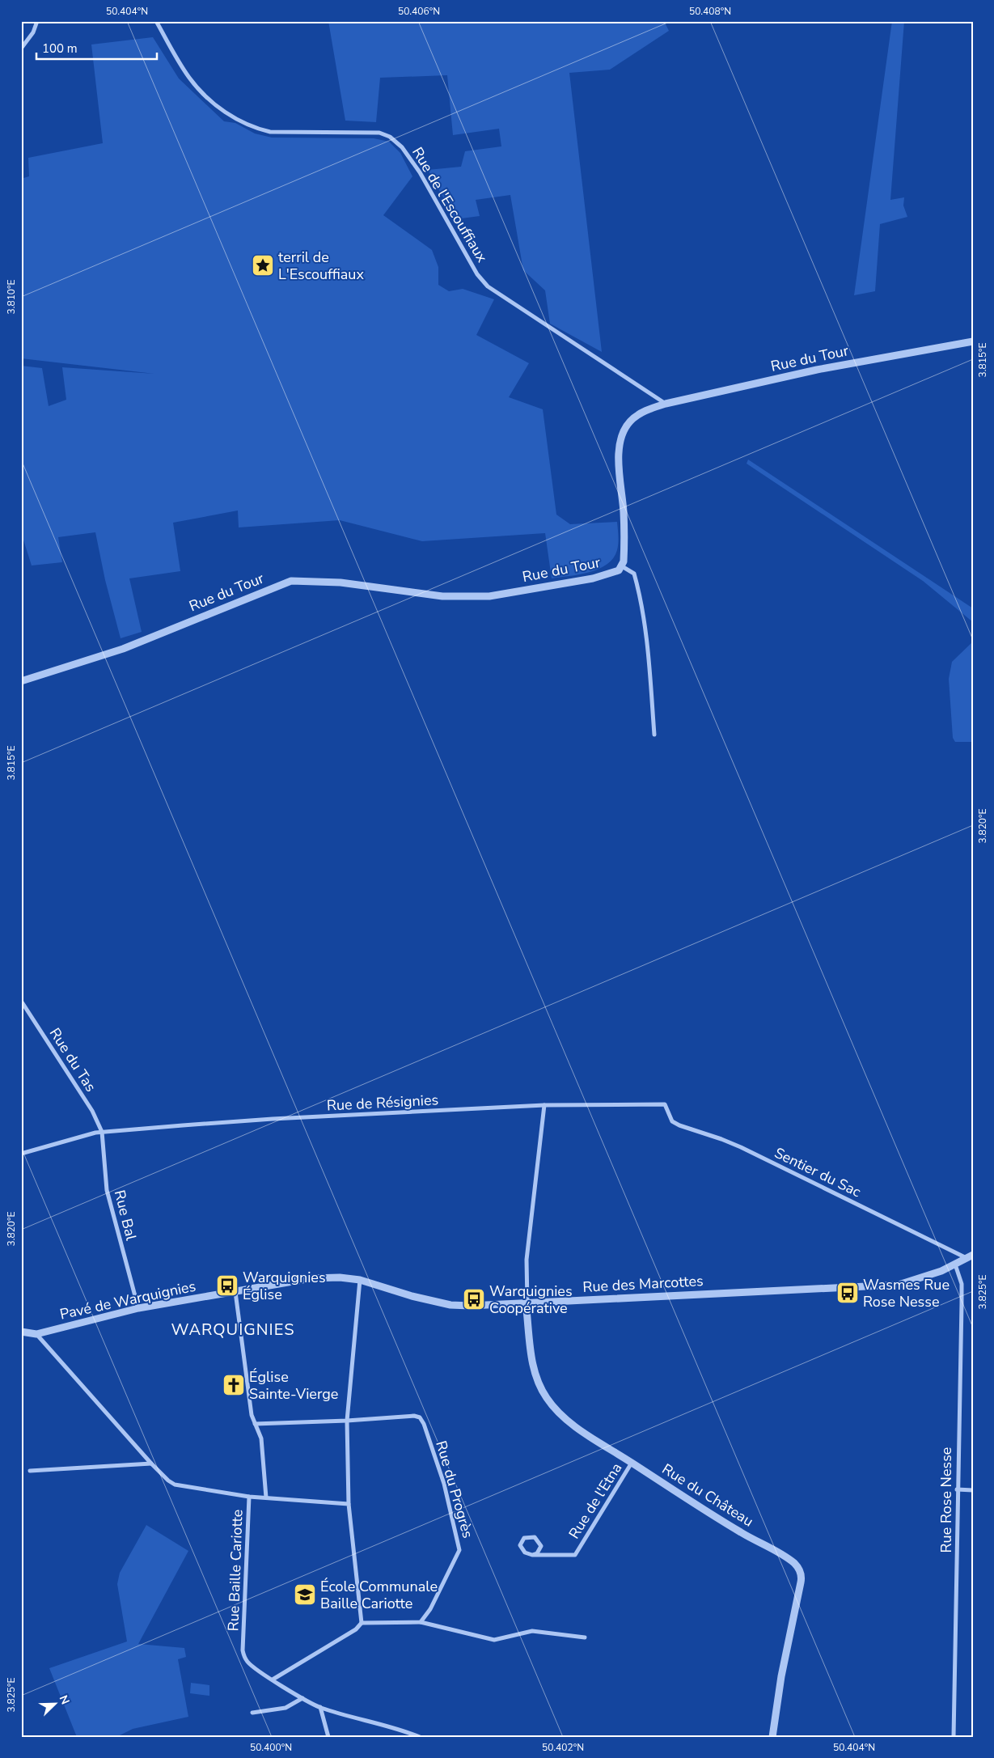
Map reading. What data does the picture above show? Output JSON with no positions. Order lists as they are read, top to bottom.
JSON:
{
  "streets": {
    "street": [
      "Rue de l'Escouffiaux",
      "Rue du Tour",
      "Rue du Tas",
      "Rue de Résignies",
      "Sentier du Sac",
      "Rue Bal",
      "Rue des Marcottes",
      "Pavé de Warquignies",
      "Rue du Progrès",
      "Rue du Château",
      "Rue Rose Nesse",
      "Rue de l'Etna",
      "Rue Baille Cariotte"
    ]
  },
  "crossings": [
    ["Rue de l'Escouffiaux", "Rue du Tour"],
    ["Rue du Tas", "Rue de Résignies"],
    ["Rue du Tas", "Rue Bal"],
    ["Rue de Résignies", "Sentier du Sac"],
    ["Rue de Résignies", "Rue Bal"],
    ["Sentier du Sac", "Rue des Marcottes"],
    ["Rue Bal", "Pavé de Warquignies"],
    ["Rue des Marcottes", "Pavé de Warquignies"],
    ["Rue des Marcottes", "Rue du Château"],
    ["Rue des Marcottes", "Rue Rose Nesse"],
    ["Pavé de Warquignies", "Rue du Château"],
    ["Pavé de Warquignies", "Rue Baille Cariotte"],
    ["Rue du Château", "Rue de l'Etna"]
  ],
  "districts": ["WARQUIGNIES"],
  "places": {
    "place": ["terril de L'Escouffiaux"],
    "bus stop": ["Warquignies Église", "Wasmes Rue Rose Nesse", "Warquignies Coopérative"],
    "church": ["Église Sainte-Vierge"],
    "school or university": ["École Communale Baille Cariotte"]
  },
  "scale_bar": "100 m",
  "north": "top right",
  "coordinates": [
    "50.404°N",
    "50.406°N",
    "50.408°N",
    "3.810°E",
    "3.815°E",
    "3.820°E",
    "3.825°E",
    "50.400°N",
    "50.402°N"
  ]
}
